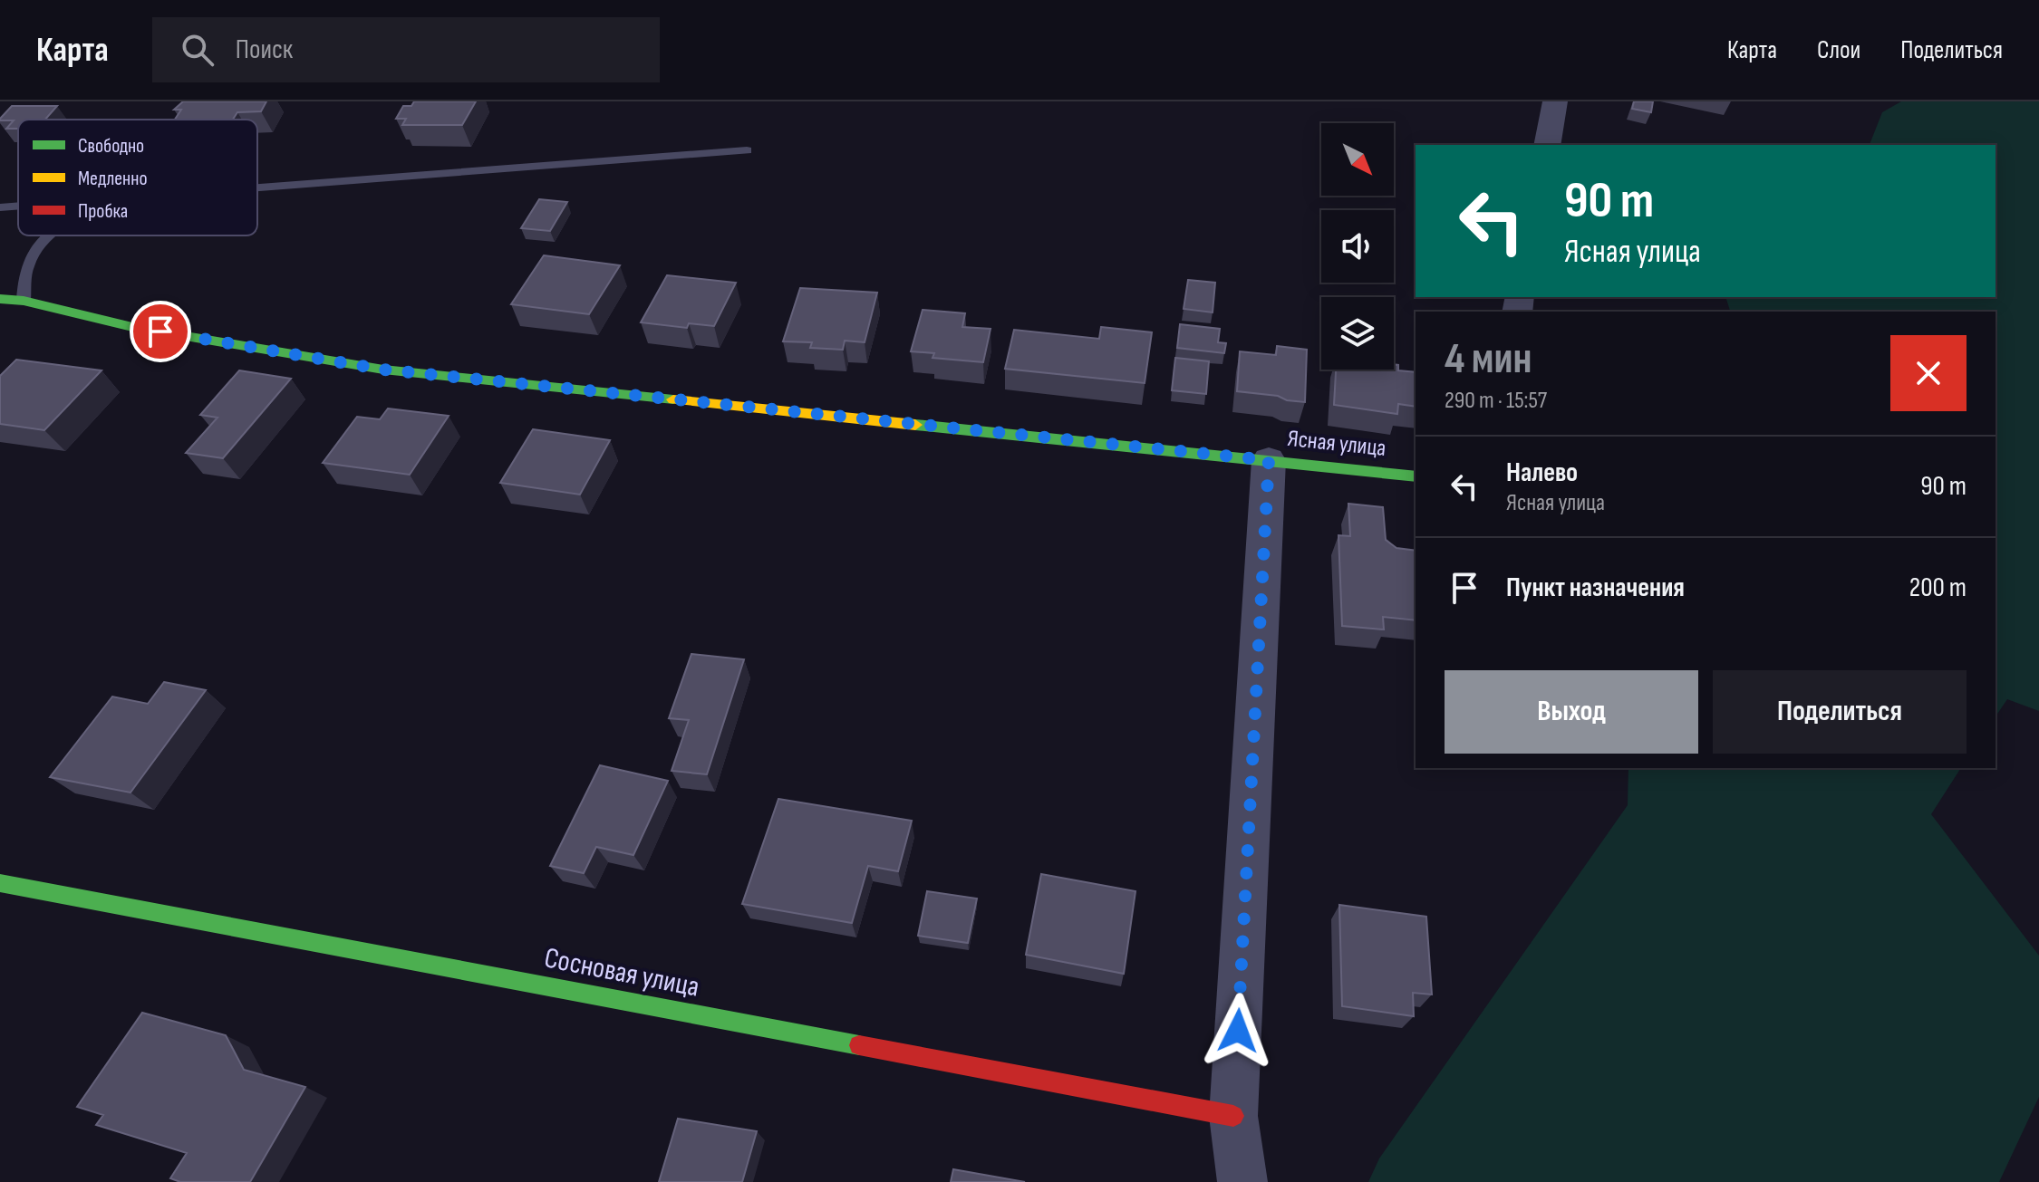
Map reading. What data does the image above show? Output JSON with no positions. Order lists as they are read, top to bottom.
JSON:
{
  "streets": {
    "street": ["Ясная улица", "Сосновая улица"]
  },
  "legend": ["Свободно", "Медленно", "Пробка"],
  "north": "bottom right",
  "page": {
    "header": "Карта",
    "search": "Поиск",
    "nav": ["Карта", "Слои", "Поделиться"],
    "turn": ["90 m", "Ясная улица"],
    "heading": ["4 мин", "290 m · 15:57"],
    "list": [
      {
        "name": "Налево",
        "note": "Ясная улица",
        "value": "90 m"
      },
      {
        "name": "Пункт назначения",
        "value": "200 m"
      }
    ],
    "buttons": ["Выход", "Поделиться"]
  }
}
